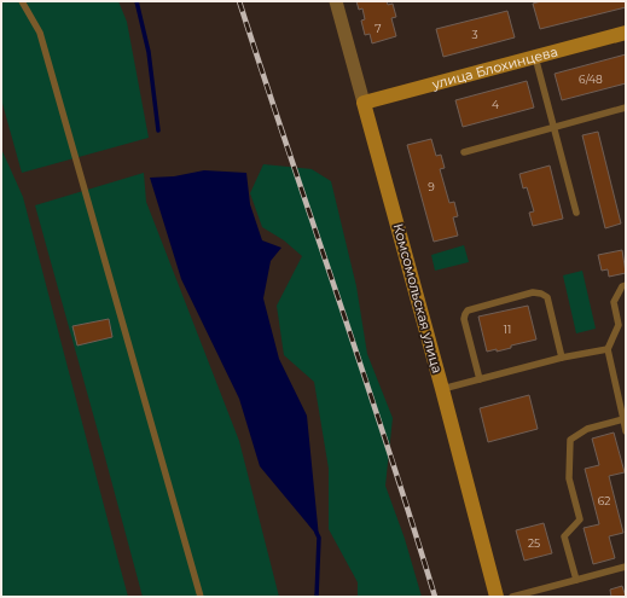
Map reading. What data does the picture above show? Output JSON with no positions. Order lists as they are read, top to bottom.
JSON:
{
  "streets": {
    "street": ["улица Блохинцева", "Комсомольская улица"]
  },
  "crossings": [
    ["улица Блохинцева", "Комсомольская улица"]
  ],
  "house_numbers": [
    "7",
    "3",
    "6/48",
    "4",
    "9",
    "11",
    "62",
    "25"
  ]
}
